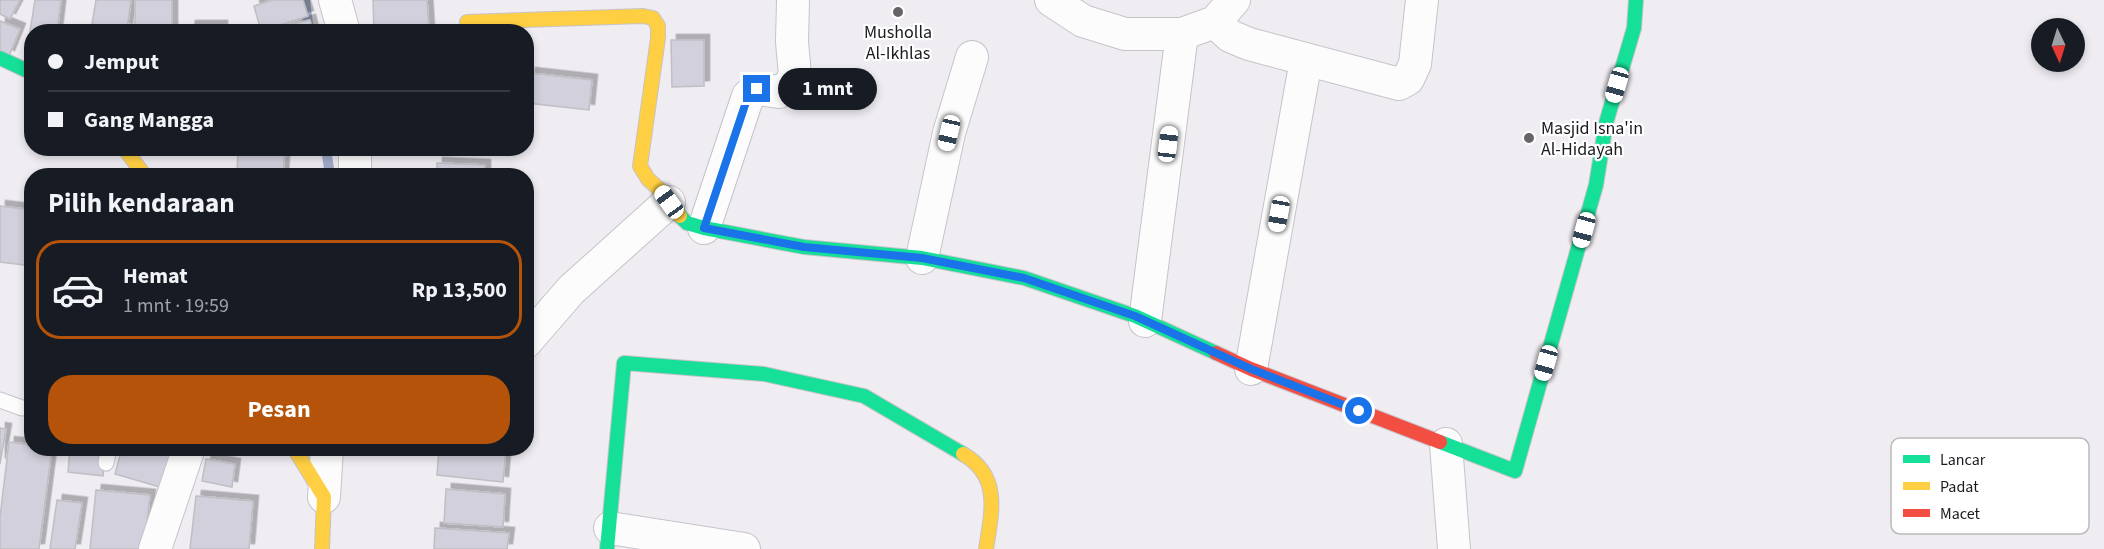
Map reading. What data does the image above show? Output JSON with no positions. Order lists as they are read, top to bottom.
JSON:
{
  "places": ["Musholla Al-Ikhlas", "Masjid Isna'in Al-Hidayah"],
  "legend": ["Lancar", "Padat", "Macet"],
  "north": "bottom",
  "page": {
    "banner": ["Jemput", "Gang Mangga"],
    "bubble": "1 mnt",
    "heading": "Pilih kendaraan",
    "list": [
      {
        "name": "Hemat",
        "note": "1 mnt · 19:59",
        "value": "Rp 13,500"
      }
    ],
    "buttons": "Pesan"
  }
}
